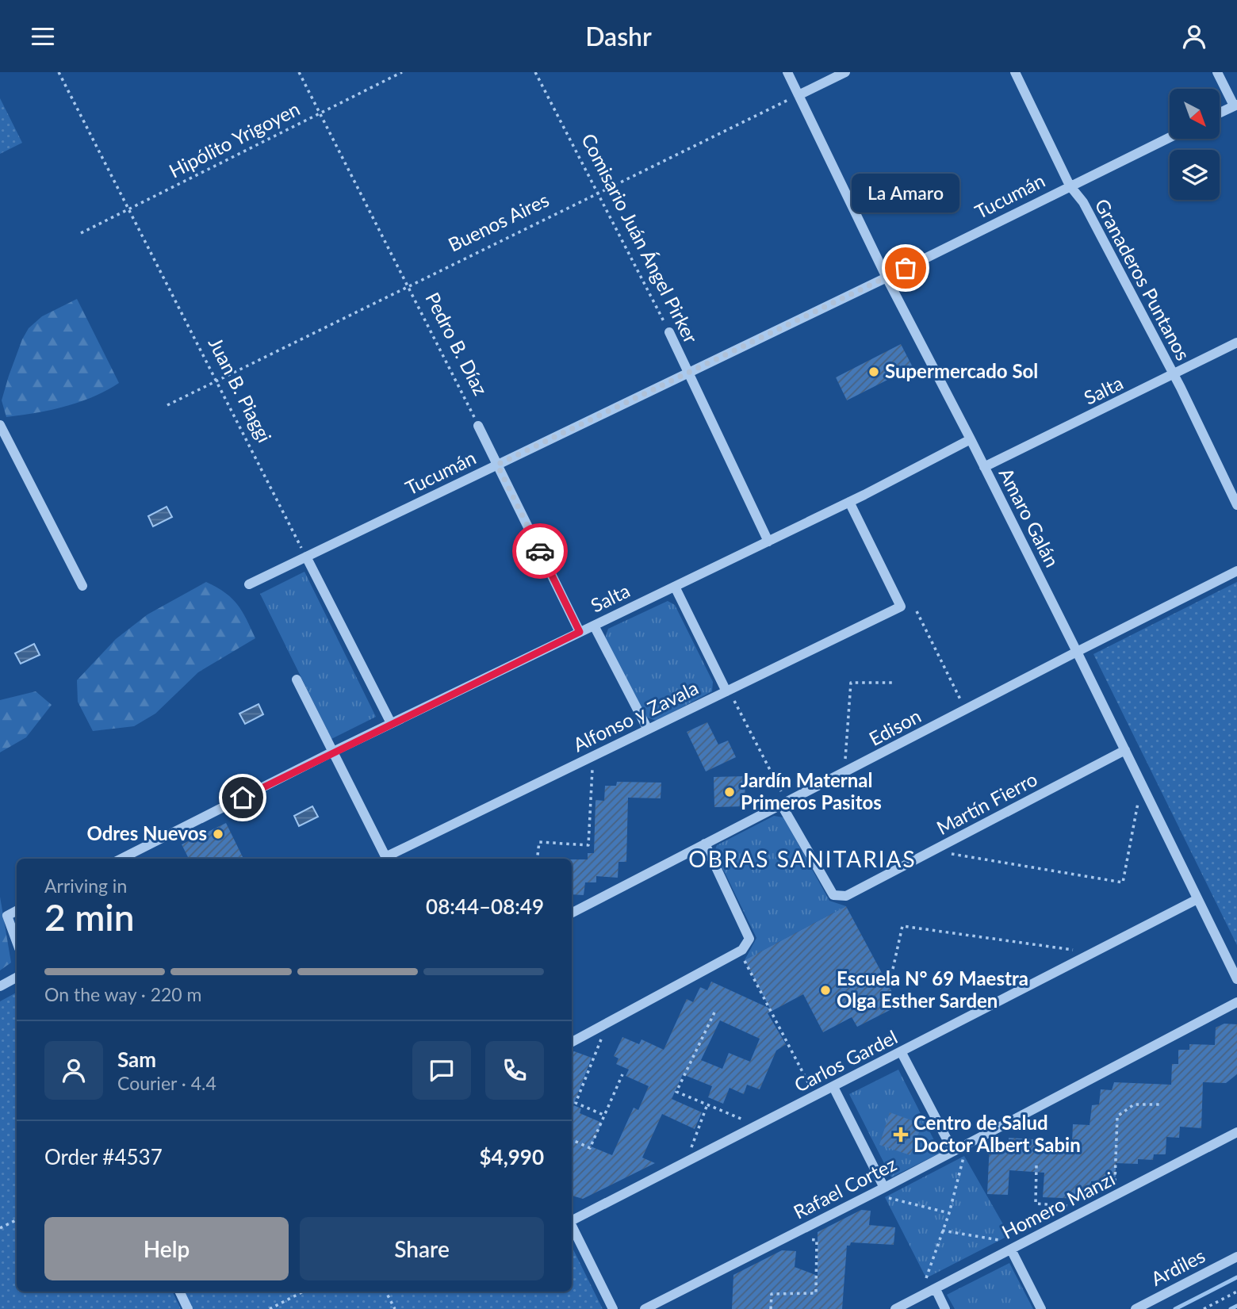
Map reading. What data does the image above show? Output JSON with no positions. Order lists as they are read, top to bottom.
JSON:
{
  "streets": {
    "street": [
      "Tucumán",
      "Comisario Juán Ángel Pirker",
      "Granaderos Puntanos",
      "Pedro B. Díaz",
      "Salta",
      "Amaro Galán",
      "Alfonso y Zavala",
      "Edison",
      "Martín Fierro",
      "Carlos Gardel",
      "Rafael Cortez",
      "Homero Manzi",
      "Ardiles"
    ],
    "path": ["Hipólito Yrigoyen", "Buenos Aires", "Juan B. Piaggi"]
  },
  "crossings": [
    ["Hipólito Yrigoyen", "Pedro B. Díaz"],
    ["Hipólito Yrigoyen", "Juan B. Piaggi"],
    ["Tucumán", "Comisario Juán Ángel Pirker"],
    ["Tucumán", "Granaderos Puntanos"],
    ["Tucumán", "Pedro B. Díaz"],
    ["Tucumán", "Juan B. Piaggi"],
    ["Tucumán", "Amaro Galán"],
    ["Buenos Aires", "Comisario Juán Ángel Pirker"],
    ["Buenos Aires", "Pedro B. Díaz"],
    ["Buenos Aires", "Juan B. Piaggi"],
    ["Buenos Aires", "Amaro Galán"],
    ["Comisario Juán Ángel Pirker", "Salta"],
    ["Granaderos Puntanos", "Salta"],
    ["Pedro B. Díaz", "Salta"],
    ["Salta", "Amaro Galán"],
    ["Salta", "Alfonso y Zavala"],
    ["Amaro Galán", "Edison"],
    ["Amaro Galán", "Martín Fierro"],
    ["Amaro Galán", "Carlos Gardel"],
    ["Edison", "Martín Fierro"]
  ],
  "districts": ["OBRAS SANITARIAS"],
  "places": {
    "other": [
      "La Amaro",
      "Supermercado Sol",
      "Jardín Maternal Primeros Pasitos",
      "Odres Nuevos",
      "Escuela N° 69 Maestra Olga Esther Sarden"
    ],
    "health": ["Centro de Salud Doctor Albert Sabin"]
  },
  "north": "bottom right",
  "page": {
    "header": "Dashr",
    "bubble": "La Amaro",
    "heading": ["2 min", "Arriving in", "08:44–08:49"],
    "panel": [
      "Sam",
      "Courier · 4.4",
      "Order #4537",
      "$4,990"
    ],
    "bar": "On the way · 220 m",
    "buttons": ["Help", "Share"]
  }
}
